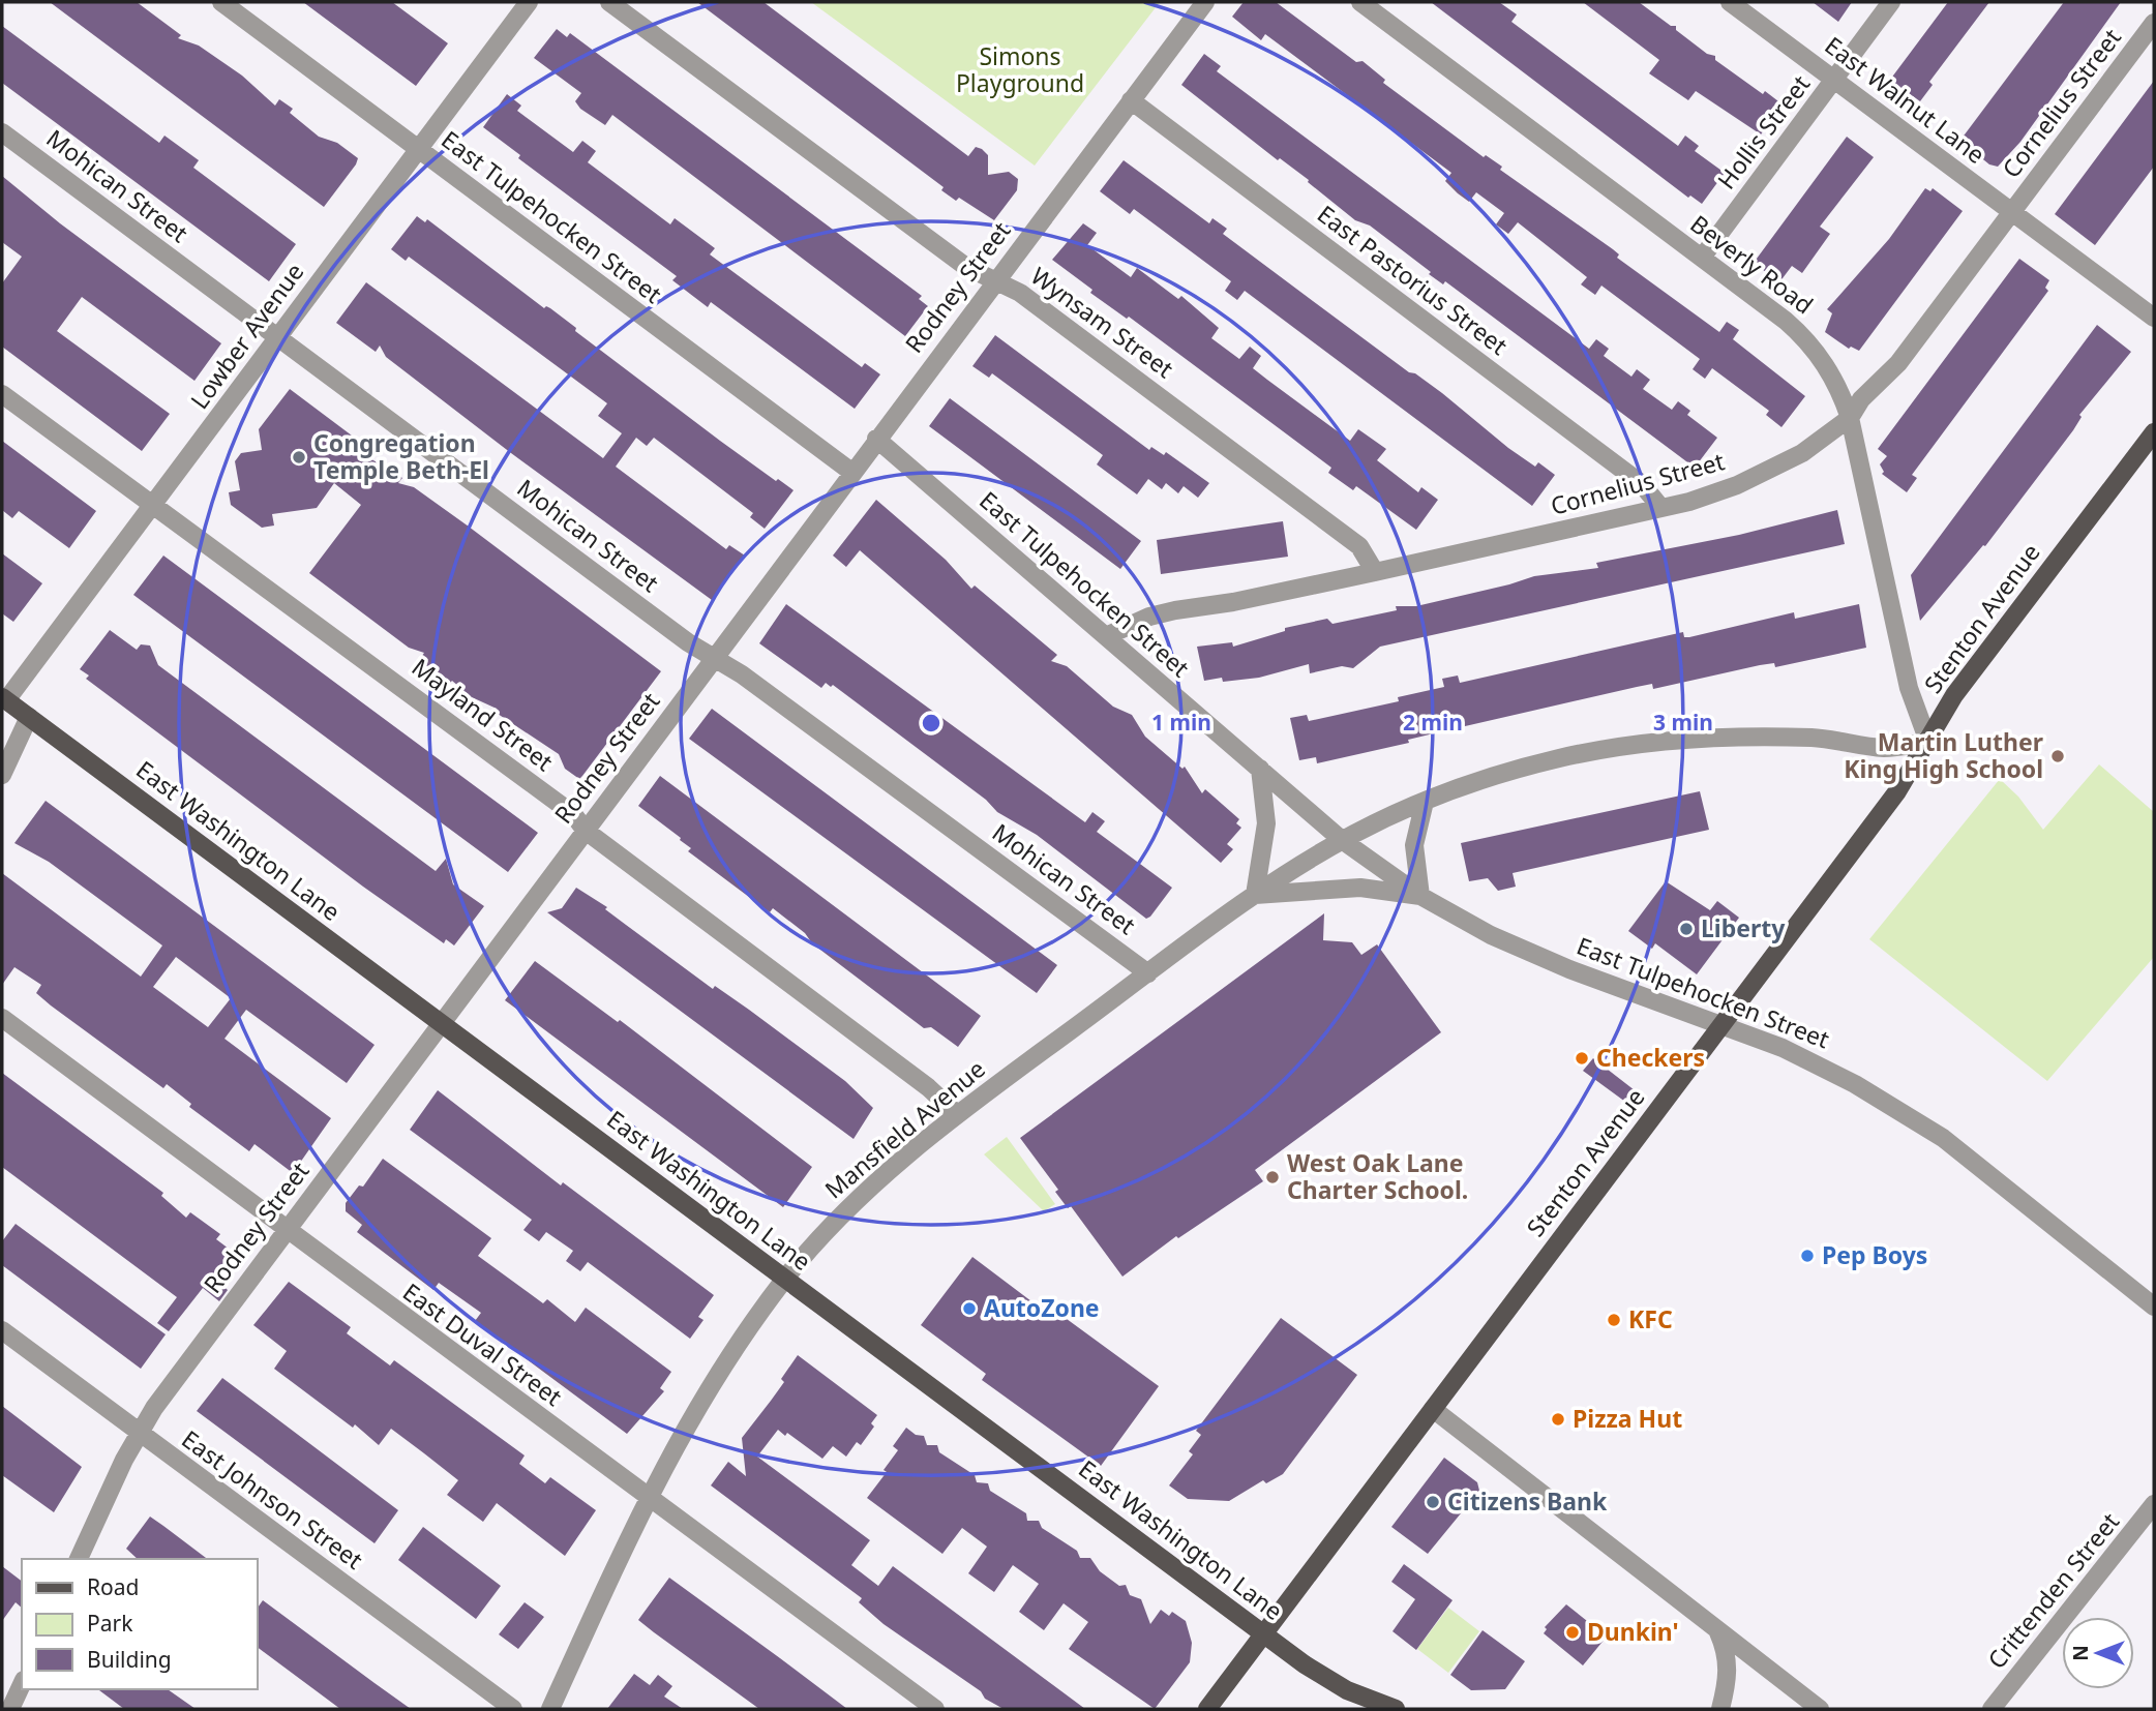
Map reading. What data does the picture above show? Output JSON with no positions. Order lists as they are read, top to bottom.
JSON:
{
  "streets": {
    "main road": ["Stenton Avenue", "East Washington Lane"],
    "street": [
      "East Walnut Lane",
      "Cornelius Street",
      "Hollis Street",
      "Mohican Street",
      "East Tulpehocken Street",
      "Beverly Road",
      "East Pastorius Street",
      "Rodney Street",
      "Wynsam Street",
      "Lowber Avenue",
      "Mayland Street",
      "Mansfield Avenue",
      "East Duval Street",
      "East Johnson Street",
      "Crittenden Street"
    ]
  },
  "crossings": [
    ["East Walnut Lane", "Cornelius Street"],
    ["East Walnut Lane", "Hollis Street"],
    ["Cornelius Street", "East Tulpehocken Street"],
    ["Cornelius Street", "Beverly Road"],
    ["Cornelius Street", "East Pastorius Street"],
    ["Cornelius Street", "Wynsam Street"],
    ["Hollis Street", "Beverly Road"],
    ["Mohican Street", "Rodney Street"],
    ["Mohican Street", "Lowber Avenue"],
    ["Mohican Street", "Mansfield Avenue"],
    ["East Tulpehocken Street", "Rodney Street"],
    ["East Tulpehocken Street", "Lowber Avenue"],
    ["East Tulpehocken Street", "Stenton Avenue"],
    ["East Tulpehocken Street", "Mansfield Avenue"],
    ["Beverly Road", "Stenton Avenue"],
    ["Beverly Road", "Mansfield Avenue"],
    ["East Pastorius Street", "Rodney Street"],
    ["Rodney Street", "Wynsam Street"],
    ["Rodney Street", "Mayland Street"],
    ["Rodney Street", "East Washington Lane"],
    ["Rodney Street", "East Duval Street"],
    ["Rodney Street", "East Johnson Street"],
    ["Lowber Avenue", "Mayland Street"],
    ["Lowber Avenue", "East Washington Lane"],
    ["Stenton Avenue", "East Washington Lane"],
    ["Stenton Avenue", "Mansfield Avenue"],
    ["Mayland Street", "Mansfield Avenue"],
    ["East Washington Lane", "Mansfield Avenue"],
    ["Mansfield Avenue", "East Duval Street"]
  ],
  "parks": ["Simons Playground"],
  "places": [
    "Congregation Temple Beth-El",
    "Martin Luther King High School",
    "Liberty",
    "Checkers",
    "West Oak Lane Charter School.",
    "Pep Boys",
    "AutoZone",
    "KFC",
    "Pizza Hut",
    "Citizens Bank",
    "Dunkin'"
  ],
  "legend": ["Road", "Park", "Building"],
  "north": "left",
  "rings": ["1 min", "2 min", "3 min"]
}
